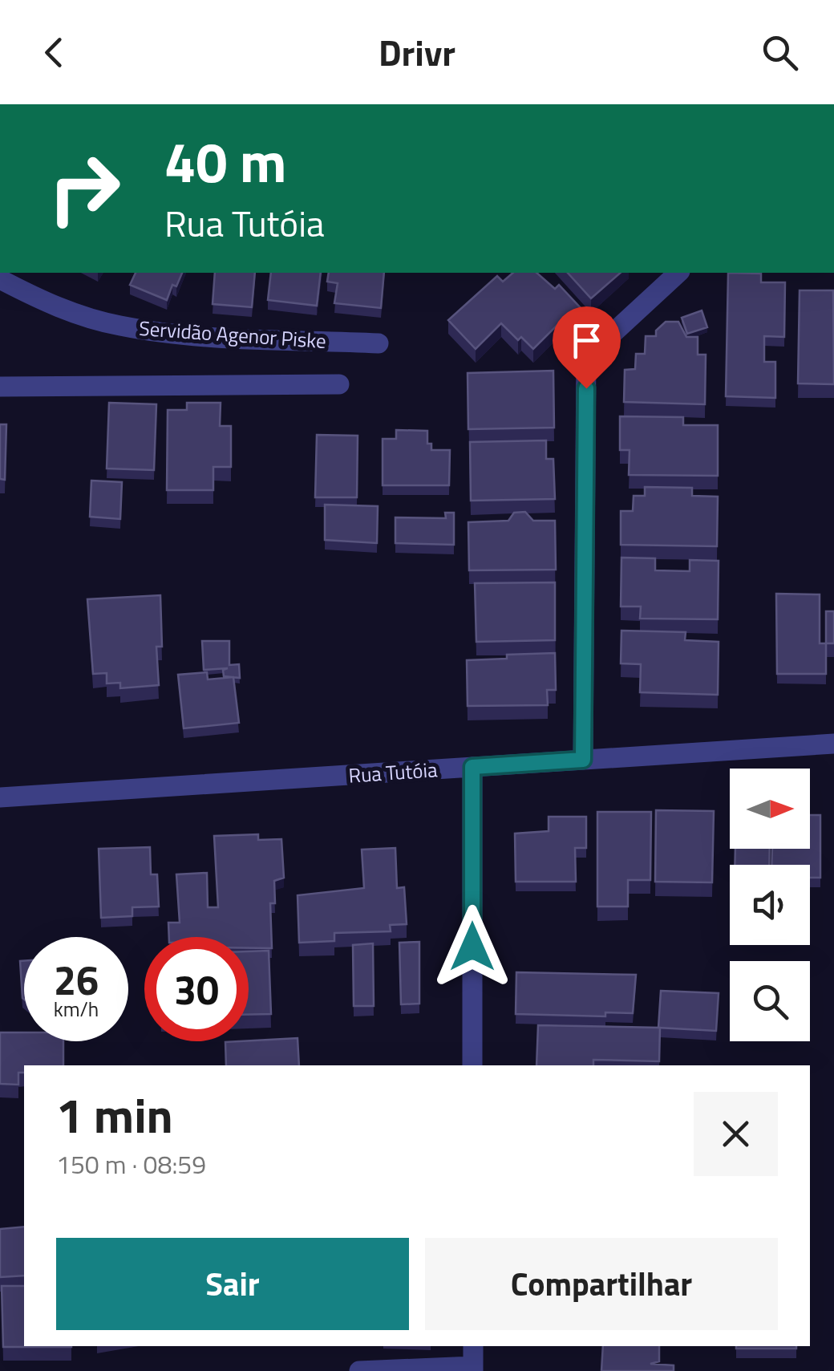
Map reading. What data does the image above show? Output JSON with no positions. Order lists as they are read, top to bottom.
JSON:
{
  "streets": {
    "street": ["Servidão Agenor Piske", "Rua Tutóia"]
  },
  "north": "right",
  "page": {
    "header": "Drivr",
    "turn": ["40 m", "Rua Tutóia"],
    "speed": "26 km/h",
    "limit": "30",
    "heading": ["1 min", "150 m · 08:59"],
    "buttons": ["Sair", "Compartilhar"]
  }
}
